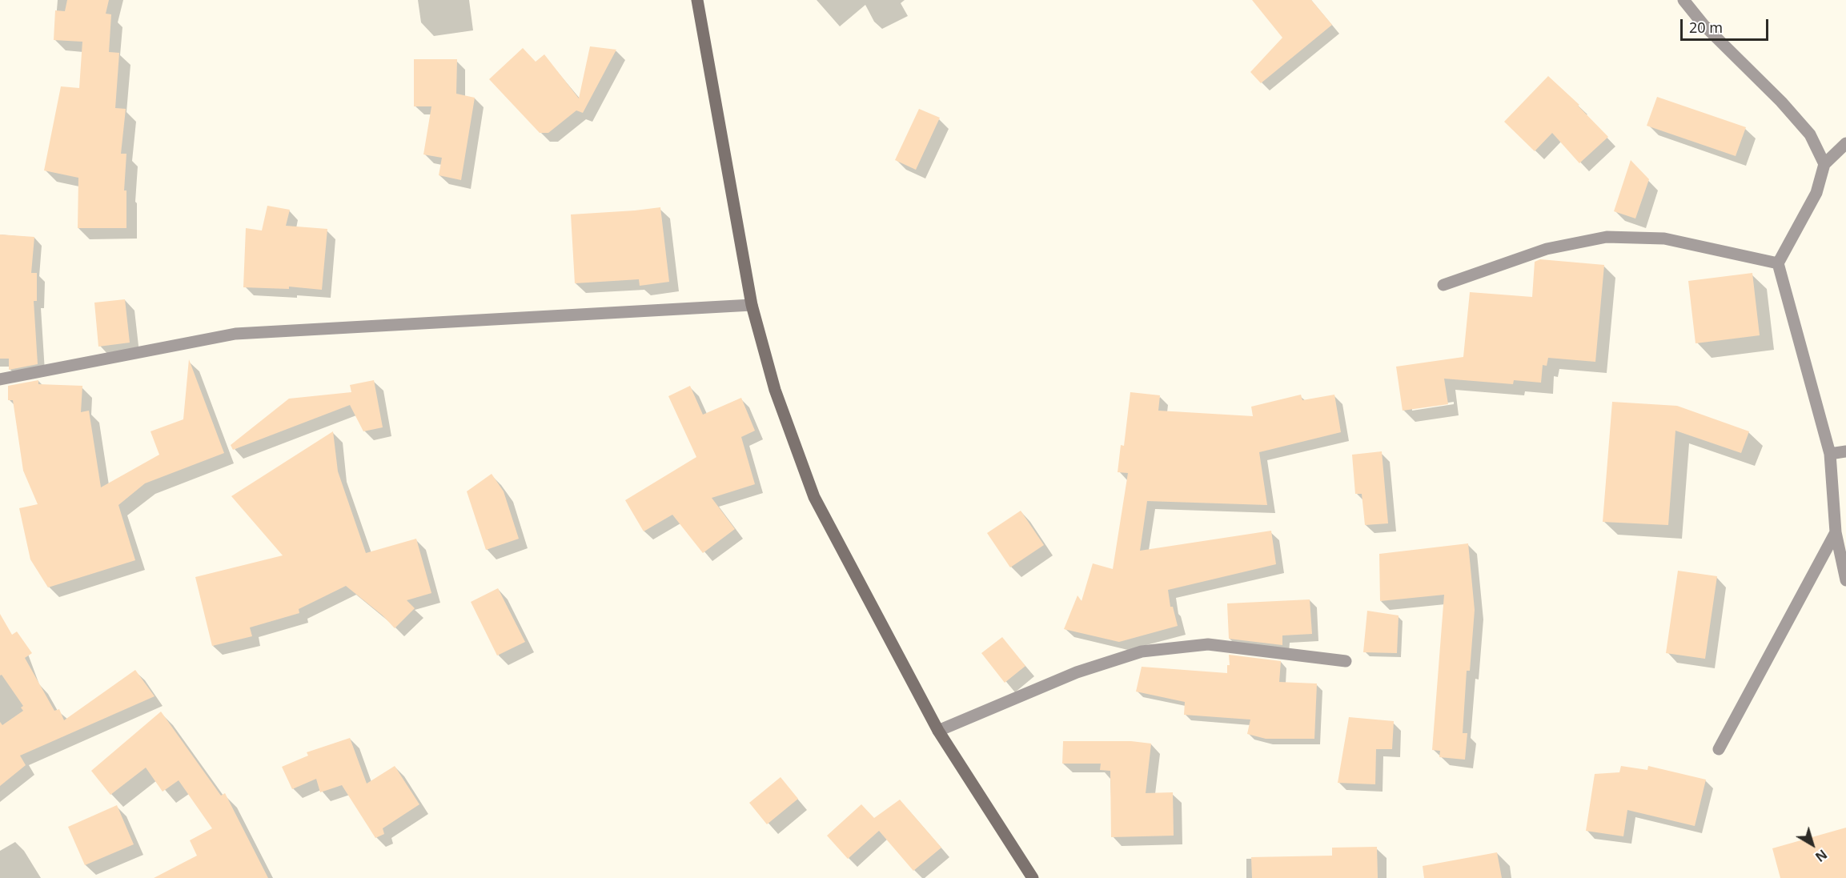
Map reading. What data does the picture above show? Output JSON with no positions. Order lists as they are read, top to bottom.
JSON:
{
  "scale_bar": "20 m",
  "north": "bottom right"
}
